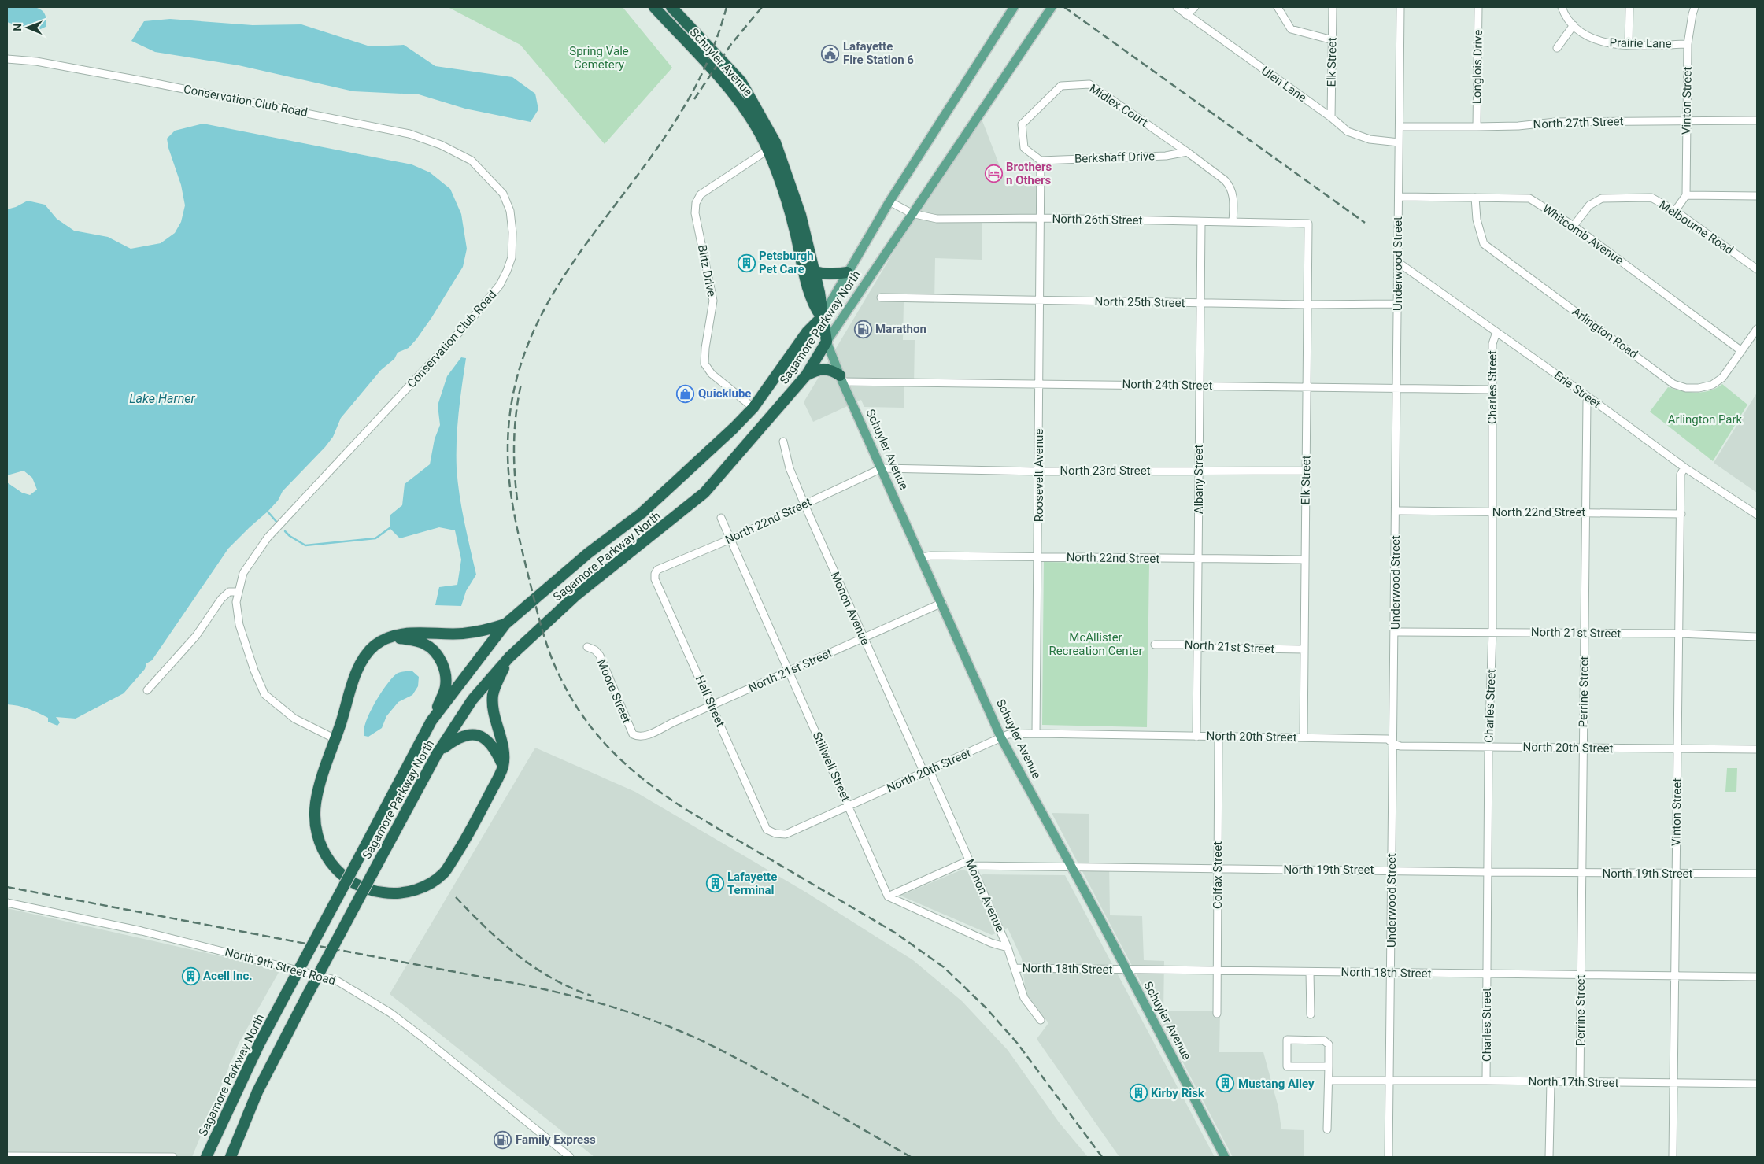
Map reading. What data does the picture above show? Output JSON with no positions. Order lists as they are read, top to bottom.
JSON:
{
  "streets": {
    "highway": ["Schuyler Avenue", "Sagamore Parkway North"],
    "street": [
      "Prairie Lane",
      "Elk Street",
      "Longlois Drive",
      "Ulen Lane",
      "Conservation Club Road",
      "Vinton Street",
      "Midlex Court",
      "North 27th Street",
      "Berkshaff Drive",
      "North 26th Street",
      "Melbourne Road",
      "Whitcomb Avenue",
      "Underwood Street",
      "Blitz Drive",
      "North 25th Street",
      "Arlington Road",
      "North 24th Street",
      "Charles Street",
      "Erie Street",
      "North 23rd Street",
      "Roosevelt Avenue",
      "Albany Street",
      "North 22nd Street",
      "Monon Avenue",
      "North 21st Street",
      "Moore Street",
      "Perrine Street",
      "Hall Street",
      "North 20th Street",
      "Stillwell Street",
      "North 19th Street",
      "Colfax Street",
      "North 9th Street Road",
      "North 18th Street",
      "North 17th Street"
    ]
  },
  "crossings": [
    ["Prairie Lane", "Vinton Street"],
    ["Schuyler Avenue", "Blitz Drive"],
    ["Schuyler Avenue", "Sagamore Parkway North"],
    ["Schuyler Avenue", "North 24th Street"],
    ["Schuyler Avenue", "North 23rd Street"],
    ["Schuyler Avenue", "North 22nd Street"],
    ["Schuyler Avenue", "North 21st Street"],
    ["Schuyler Avenue", "North 20th Street"],
    ["Schuyler Avenue", "North 19th Street"],
    ["Schuyler Avenue", "North 18th Street"],
    ["Elk Street", "Ulen Lane"],
    ["Elk Street", "North 26th Street"],
    ["Elk Street", "North 25th Street"],
    ["Elk Street", "North 24th Street"],
    ["Elk Street", "North 23rd Street"],
    ["Elk Street", "North 22nd Street"],
    ["Elk Street", "North 21st Street"],
    ["Elk Street", "North 20th Street"],
    ["Longlois Drive", "North 27th Street"],
    ["Ulen Lane", "Underwood Street"],
    ["Vinton Street", "North 27th Street"],
    ["Vinton Street", "Erie Street"],
    ["Vinton Street", "North 22nd Street"],
    ["Vinton Street", "North 21st Street"],
    ["Vinton Street", "North 20th Street"],
    ["Vinton Street", "North 19th Street"],
    ["Vinton Street", "North 18th Street"],
    ["Vinton Street", "North 17th Street"],
    ["Midlex Court", "Berkshaff Drive"],
    ["Midlex Court", "North 26th Street"],
    ["North 27th Street", "Underwood Street"],
    ["North 26th Street", "Sagamore Parkway North"],
    ["North 26th Street", "Roosevelt Avenue"],
    ["North 26th Street", "Albany Street"],
    ["Melbourne Road", "Whitcomb Avenue"],
    ["Whitcomb Avenue", "Underwood Street"],
    ["Whitcomb Avenue", "Arlington Road"],
    ["Underwood Street", "North 25th Street"],
    ["Underwood Street", "North 24th Street"],
    ["Underwood Street", "Erie Street"],
    ["Underwood Street", "North 22nd Street"],
    ["Underwood Street", "North 21st Street"],
    ["Underwood Street", "North 20th Street"],
    ["Underwood Street", "North 19th Street"],
    ["Underwood Street", "North 18th Street"],
    ["Underwood Street", "North 17th Street"],
    ["Blitz Drive", "Sagamore Parkway North"],
    ["North 25th Street", "Roosevelt Avenue"],
    ["North 25th Street", "Albany Street"],
    ["North 24th Street", "Charles Street"],
    ["North 24th Street", "Roosevelt Avenue"],
    ["North 24th Street", "Albany Street"],
    ["Charles Street", "Erie Street"],
    ["Charles Street", "North 22nd Street"],
    ["Charles Street", "North 21st Street"],
    ["Charles Street", "North 20th Street"],
    ["Charles Street", "North 19th Street"],
    ["Charles Street", "North 18th Street"],
    ["Charles Street", "North 17th Street"],
    ["Erie Street", "Perrine Street"],
    ["North 23rd Street", "Roosevelt Avenue"],
    ["North 23rd Street", "Albany Street"],
    ["North 23rd Street", "North 22nd Street"],
    ["Roosevelt Avenue", "North 22nd Street"],
    ["Roosevelt Avenue", "North 20th Street"],
    ["Albany Street", "North 22nd Street"],
    ["Albany Street", "North 21st Street"],
    ["Albany Street", "North 20th Street"],
    ["North 22nd Street", "Monon Avenue"],
    ["North 22nd Street", "Perrine Street"],
    ["North 22nd Street", "Hall Street"],
    ["North 22nd Street", "Stillwell Street"],
    ["Monon Avenue", "North 21st Street"],
    ["Monon Avenue", "North 20th Street"],
    ["Monon Avenue", "North 19th Street"],
    ["Monon Avenue", "North 18th Street"],
    ["North 21st Street", "Moore Street"],
    ["North 21st Street", "Perrine Street"],
    ["North 21st Street", "Hall Street"],
    ["North 21st Street", "Stillwell Street"],
    ["Perrine Street", "North 20th Street"],
    ["Perrine Street", "North 19th Street"],
    ["Perrine Street", "North 18th Street"],
    ["Perrine Street", "North 17th Street"],
    ["Hall Street", "North 20th Street"],
    ["North 20th Street", "Stillwell Street"],
    ["North 20th Street", "Colfax Street"],
    ["Stillwell Street", "North 19th Street"],
    ["North 19th Street", "Colfax Street"],
    ["Colfax Street", "North 18th Street"]
  ],
  "water": ["Lake Harner"],
  "parks": ["Spring Vale Cemetery", "Arlington Park", "McAllister Recreation Center"],
  "places": {
    "public building": ["Lafayette Fire Station 6"],
    "hotel": ["Brothers n Others"],
    "building": [
      "Petsburgh Pet Care",
      "Lafayette Terminal",
      "Acell Inc.",
      "Mustang Alley",
      "Kirby Risk"
    ],
    "fuel station": ["Marathon", "Family Express"],
    "shop": ["Quicklube"]
  },
  "north": "left"
}
